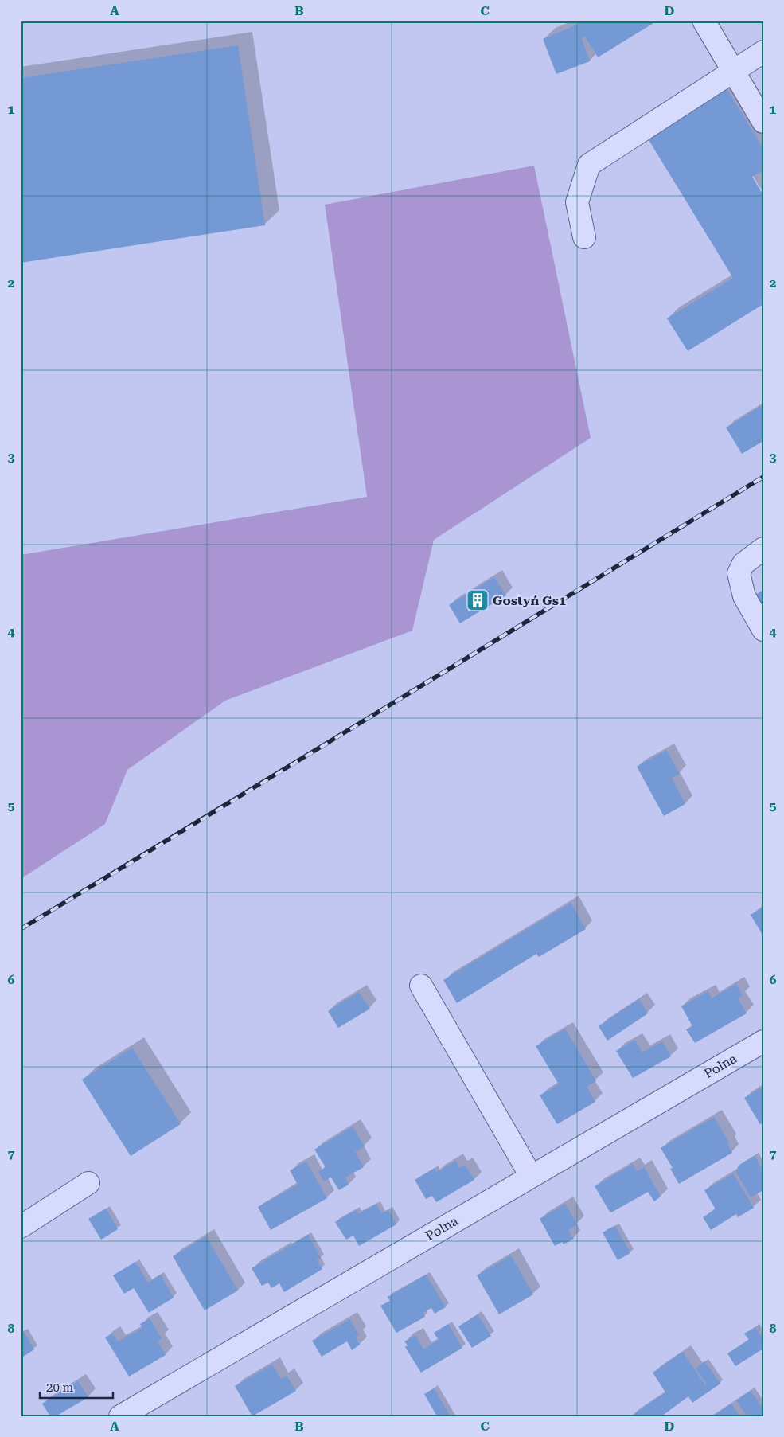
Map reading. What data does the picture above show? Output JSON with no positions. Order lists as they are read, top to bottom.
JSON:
{
  "streets": {
    "street": ["Polna"]
  },
  "places": {
    "building": ["Gostyń Gs1"]
  },
  "scale_bar": "20 m",
  "grid": {
    "columns": [
      "A",
      "B",
      "C",
      "D"
    ],
    "rows": [
      "1",
      "2",
      "3",
      "4",
      "5",
      "6",
      "7",
      "8"
    ]
  }
}
